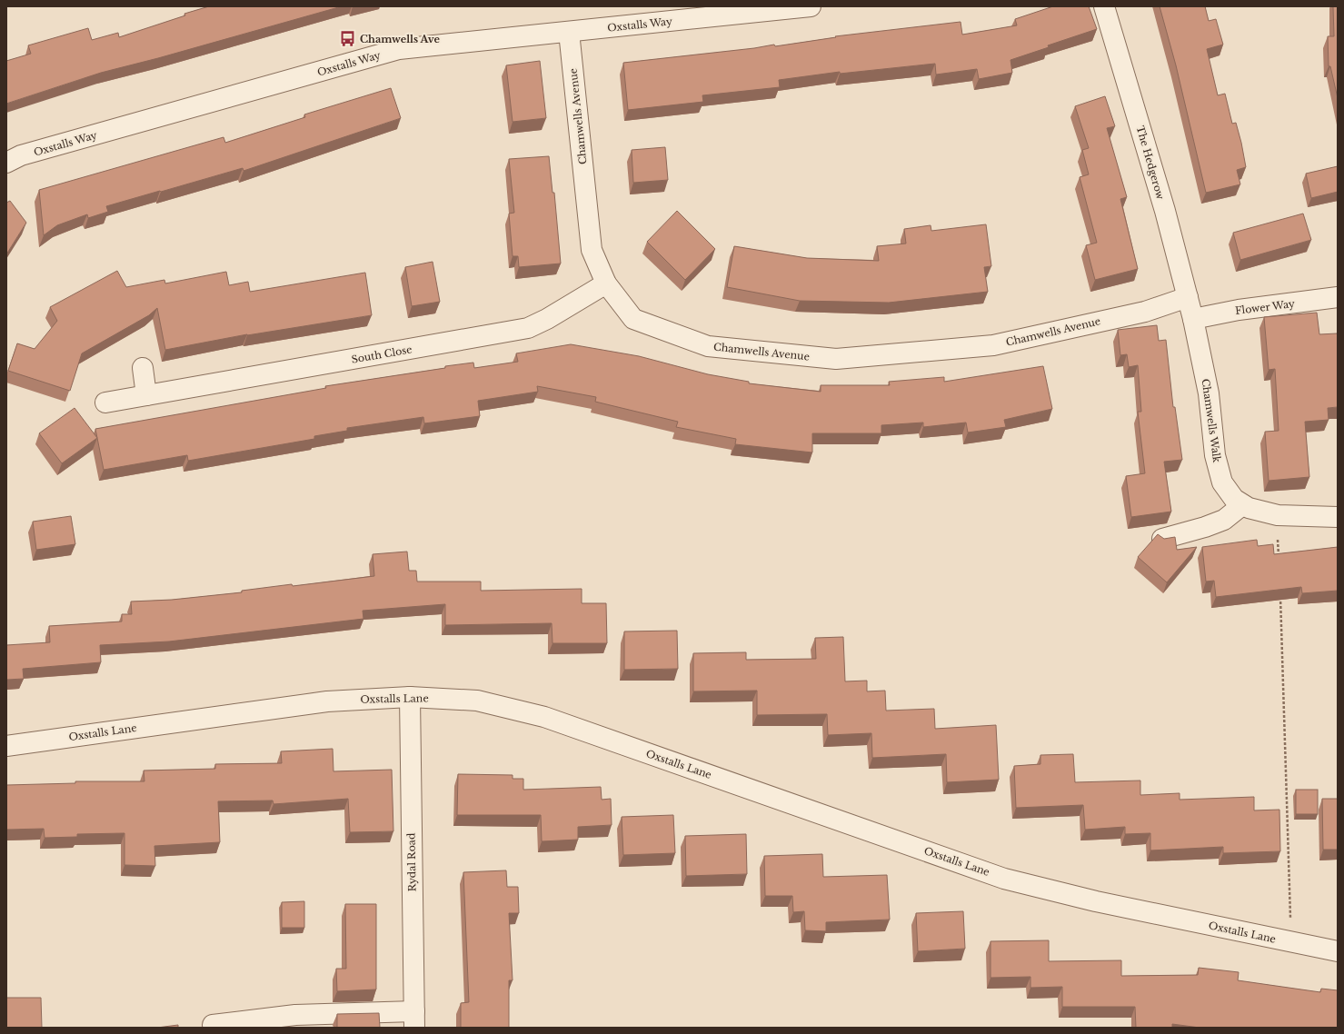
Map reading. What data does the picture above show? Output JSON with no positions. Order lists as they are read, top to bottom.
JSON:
{
  "streets": {
    "street": [
      "Oxstalls Way",
      "Chamwells Avenue",
      "The Hedgerow",
      "Flower Way",
      "South Close",
      "Chamwells Walk",
      "Oxstalls Lane",
      "Rydal Road"
    ]
  },
  "crossings": [
    ["Oxstalls Way", "Chamwells Avenue"],
    ["Chamwells Avenue", "The Hedgerow"],
    ["Chamwells Avenue", "South Close"],
    ["The Hedgerow", "Flower Way"],
    ["The Hedgerow", "Chamwells Walk"],
    ["Flower Way", "Chamwells Walk"],
    ["Oxstalls Lane", "Rydal Road"]
  ],
  "places": {
    "bus stop": ["Chamwells Ave"]
  }
}
